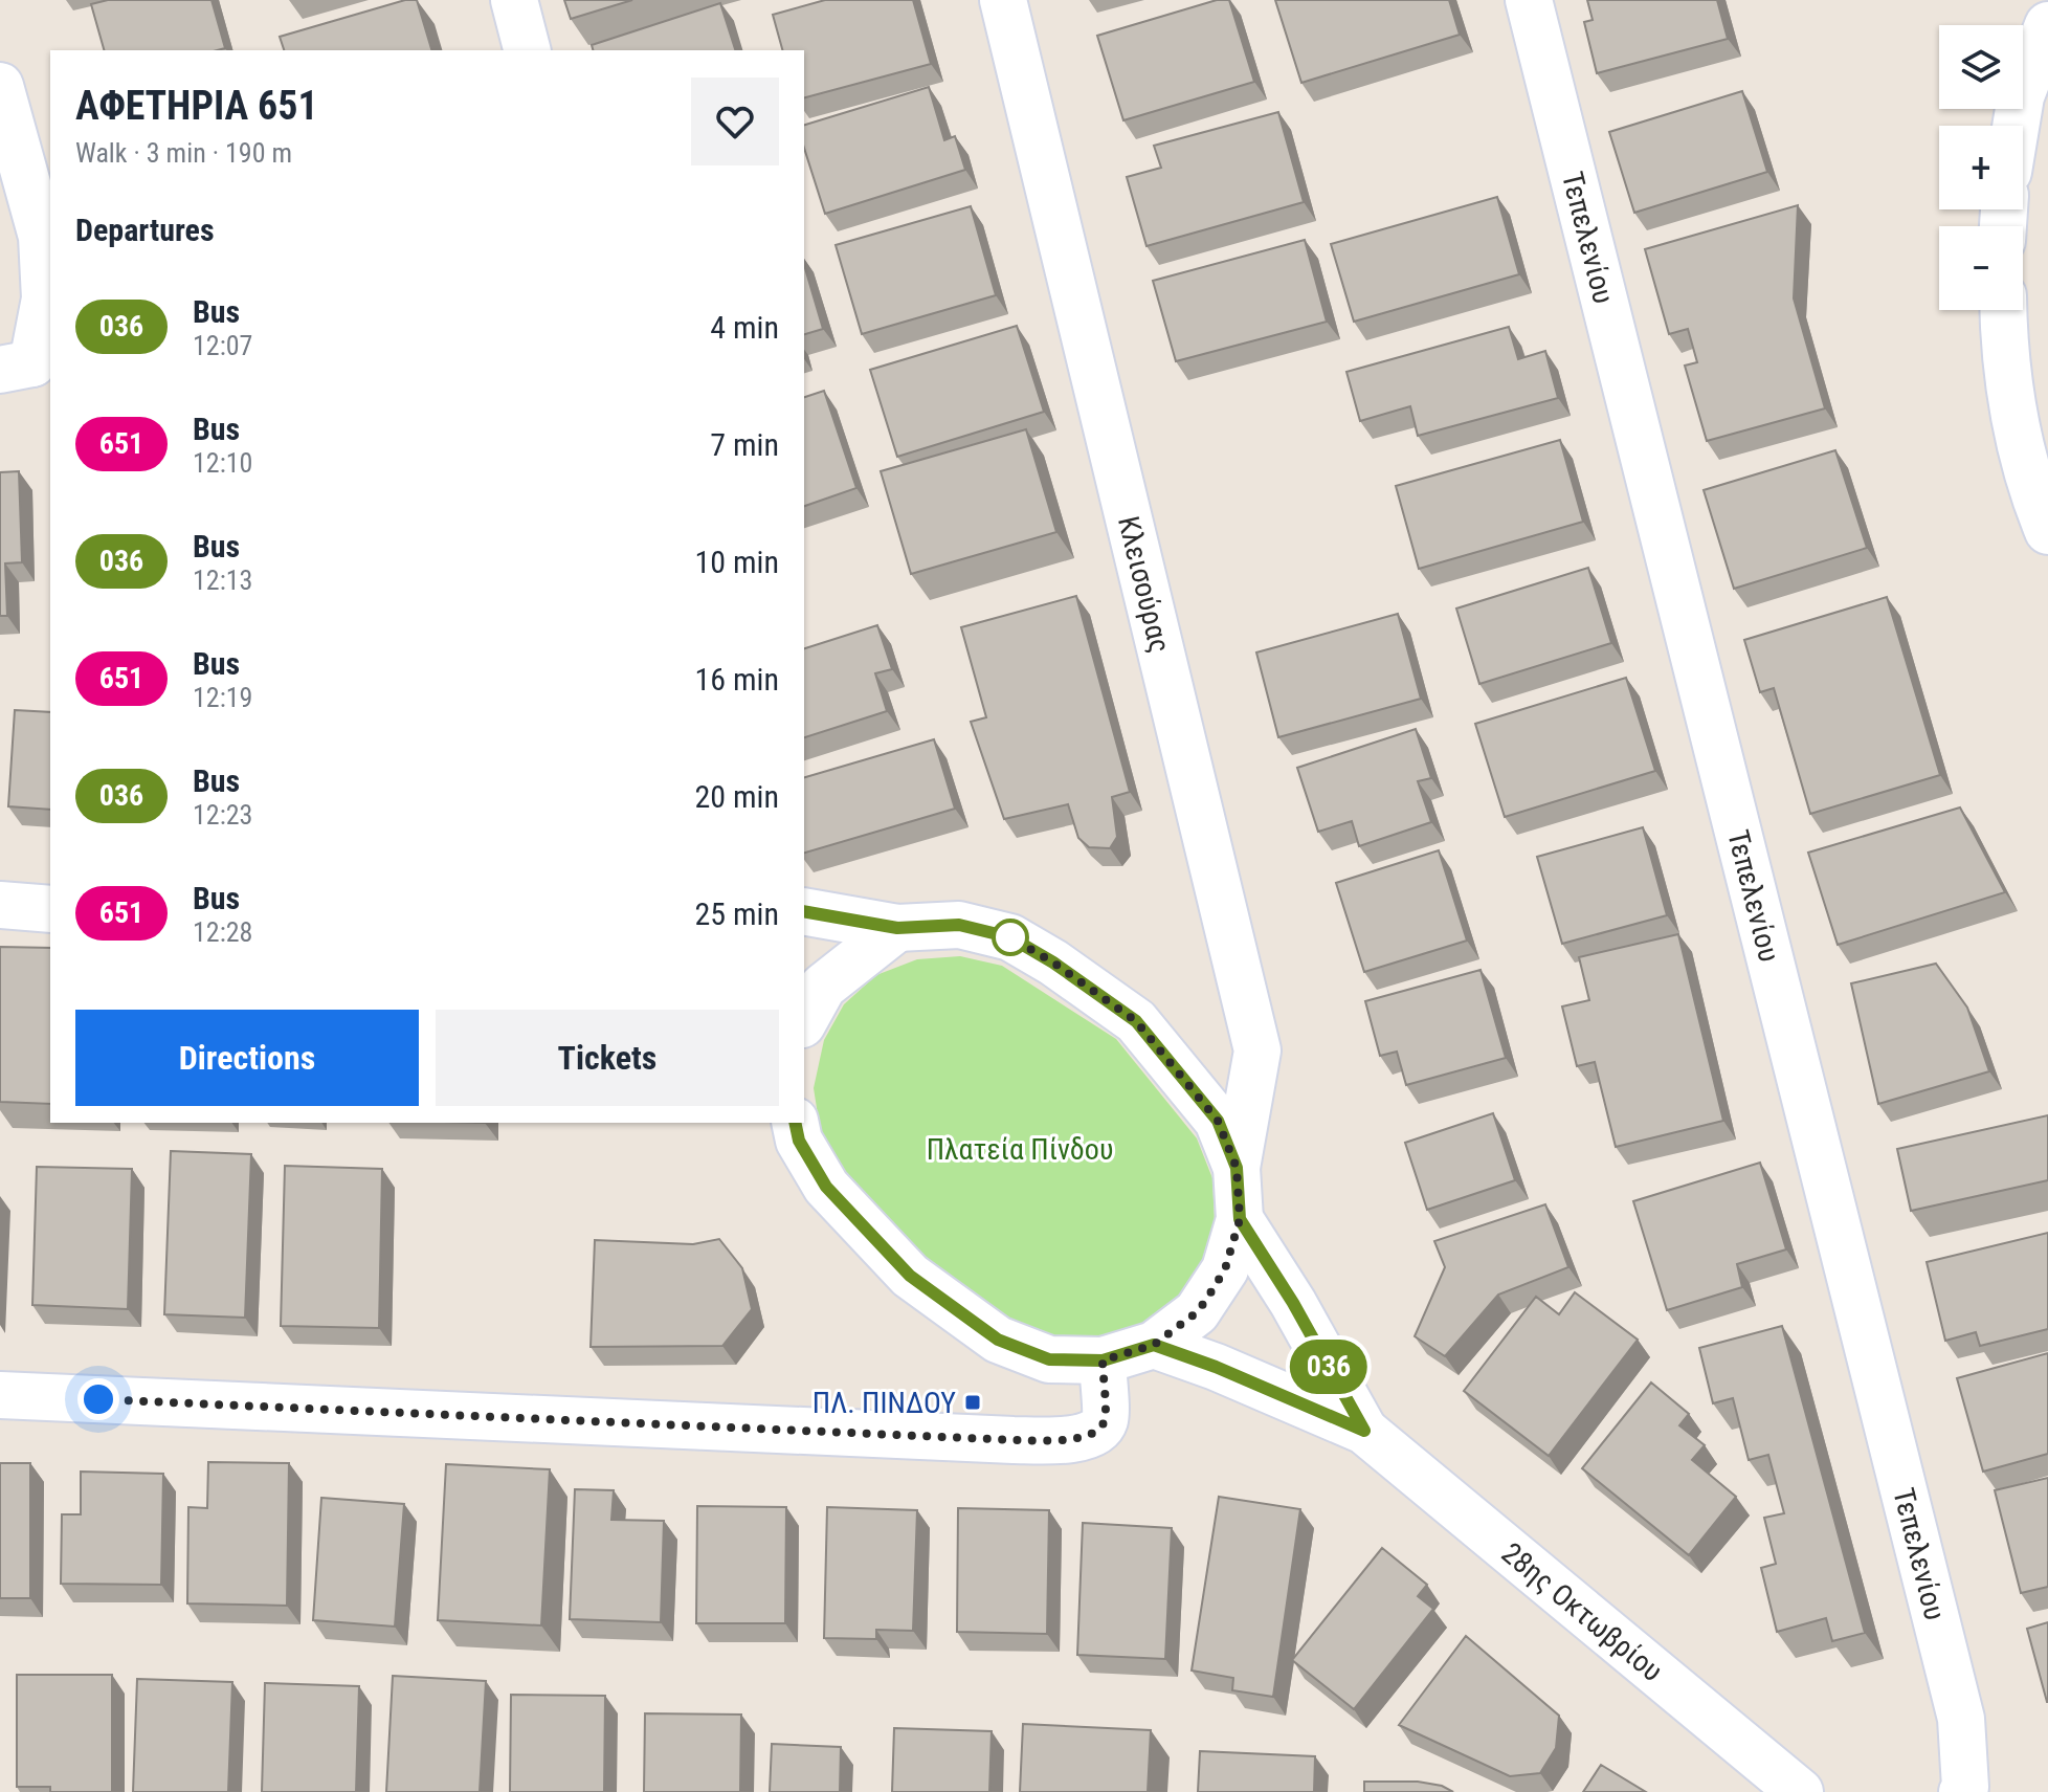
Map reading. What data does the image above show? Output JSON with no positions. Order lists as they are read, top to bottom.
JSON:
{
  "streets": {
    "street": ["Τεπελενίου", "Κλεισούρας", "28ης Οκτωβρίου"]
  },
  "crossings": [
    ["Κλεισούρας", "28ης Οκτωβρίου"]
  ],
  "parks": ["Πλατεία Πίνδου"],
  "places": {
    "transit": ["ΠΛ. ΠΙΝΔΟΥ"]
  },
  "lines": ["bus line 036"],
  "page": {
    "on_map": "036",
    "map_buttons": ["+", "−"],
    "heading": [
      ["ΑΦΕΤΗΡΙΑ 651", "Walk · 3 min · 190 m"],
      "Departures"
    ],
    "list": [
      {
        "mark": "036",
        "name": "Bus",
        "note": "12:07",
        "value": "4 min"
      },
      {
        "mark": "651",
        "name": "Bus",
        "note": "12:10",
        "value": "7 min"
      },
      {
        "mark": "036",
        "name": "Bus",
        "note": "12:13",
        "value": "10 min"
      },
      {
        "mark": "651",
        "name": "Bus",
        "note": "12:19",
        "value": "16 min"
      },
      {
        "mark": "036",
        "name": "Bus",
        "note": "12:23",
        "value": "20 min"
      },
      {
        "mark": "651",
        "name": "Bus",
        "note": "12:28",
        "value": "25 min"
      }
    ],
    "buttons": ["Directions", "Tickets"]
  }
}
